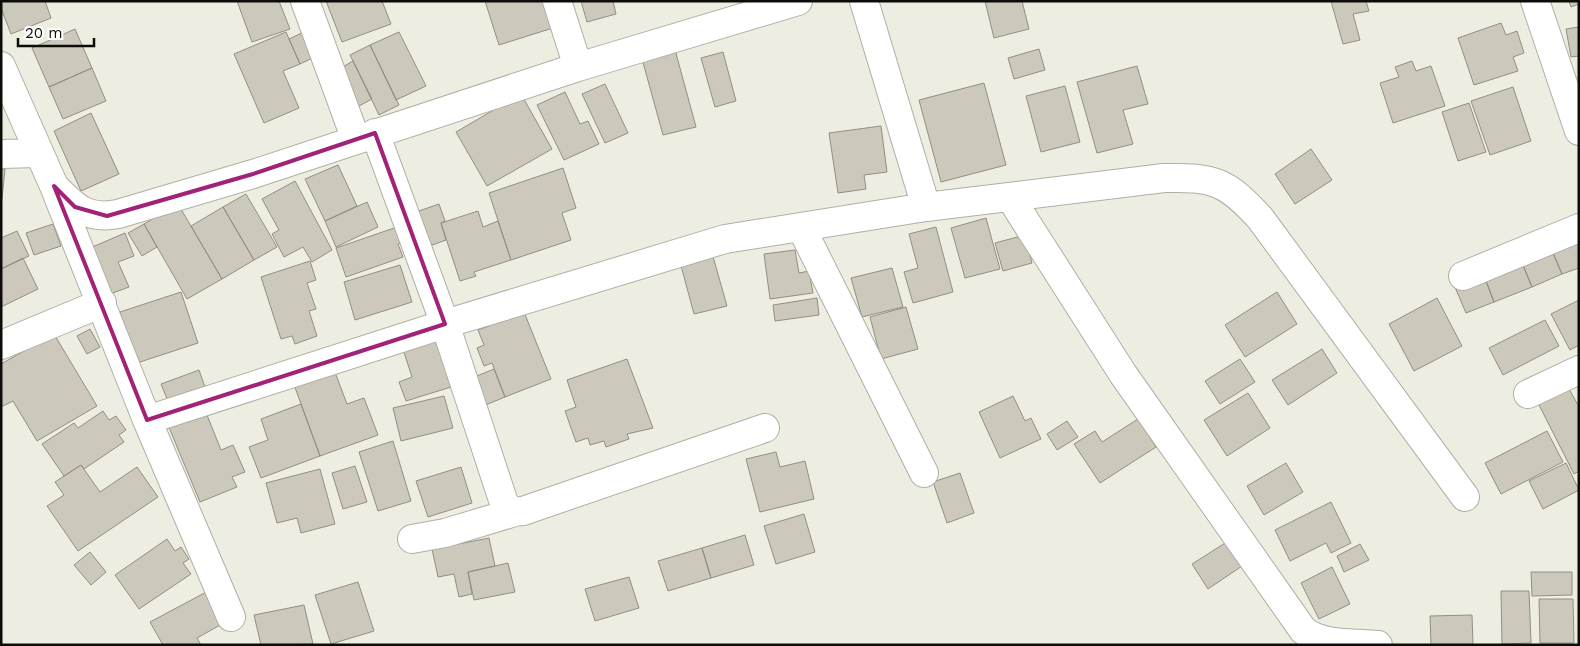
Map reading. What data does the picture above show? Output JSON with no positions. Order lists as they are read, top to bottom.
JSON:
{
  "scale_bar": "20 m"
}
